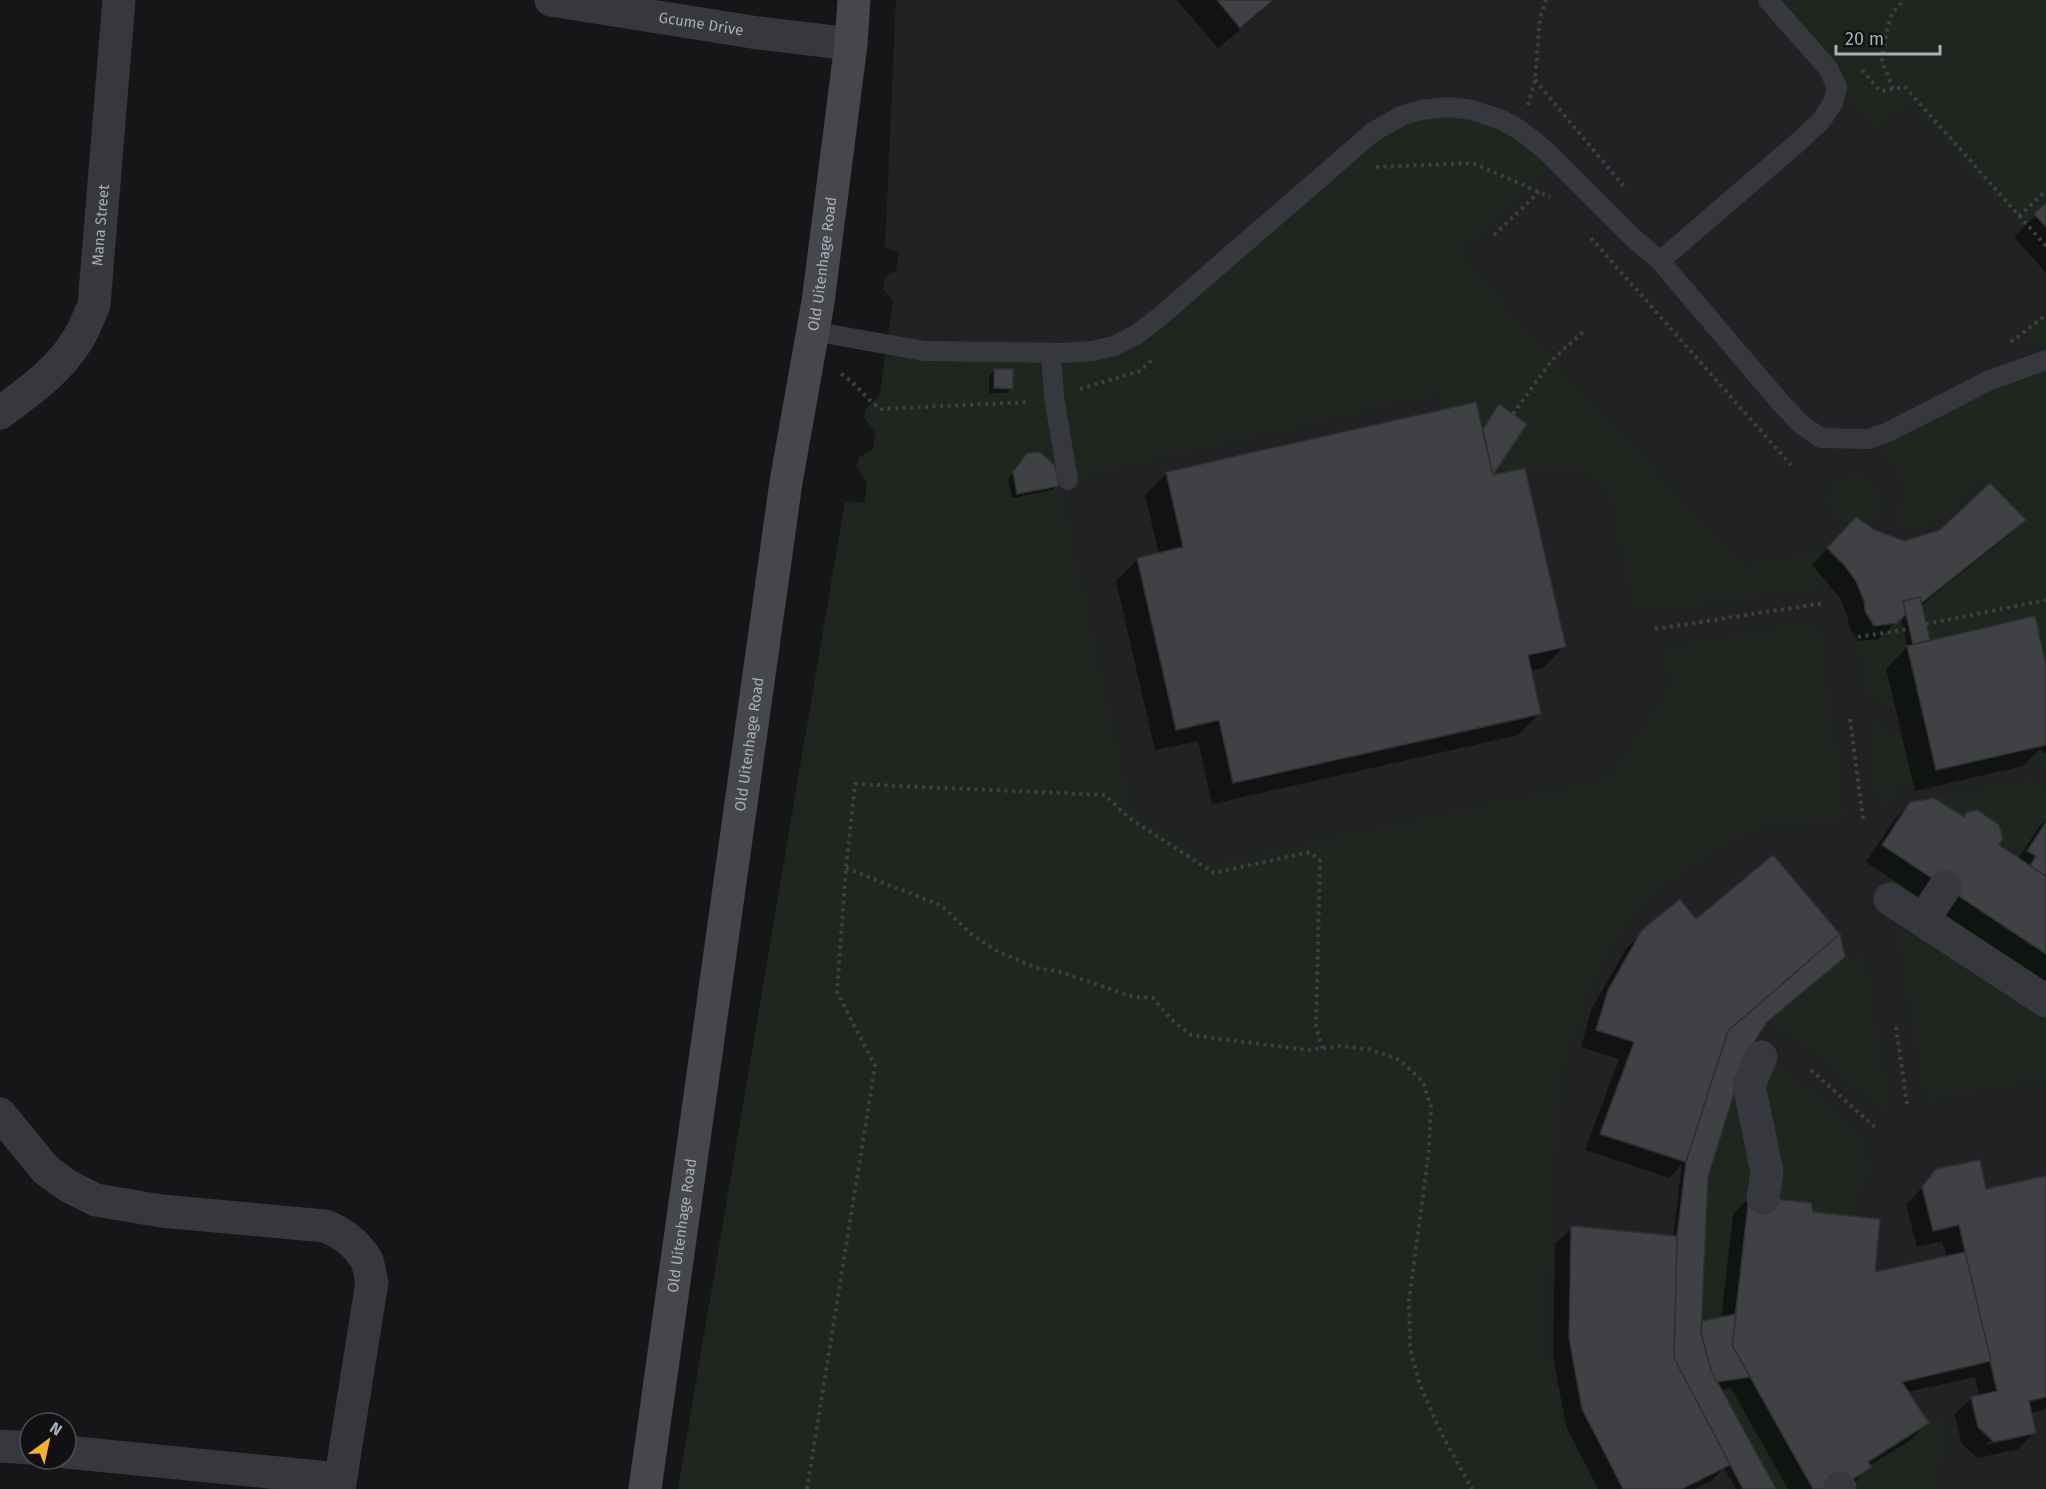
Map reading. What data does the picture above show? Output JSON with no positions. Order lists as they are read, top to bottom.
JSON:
{
  "streets": {
    "street": ["Gcume Drive", "Mana Street", "Old Uitenhage Road"]
  },
  "crossings": [
    ["Gcume Drive", "Old Uitenhage Road"]
  ],
  "scale_bar": "20 m",
  "north": "top right"
}
